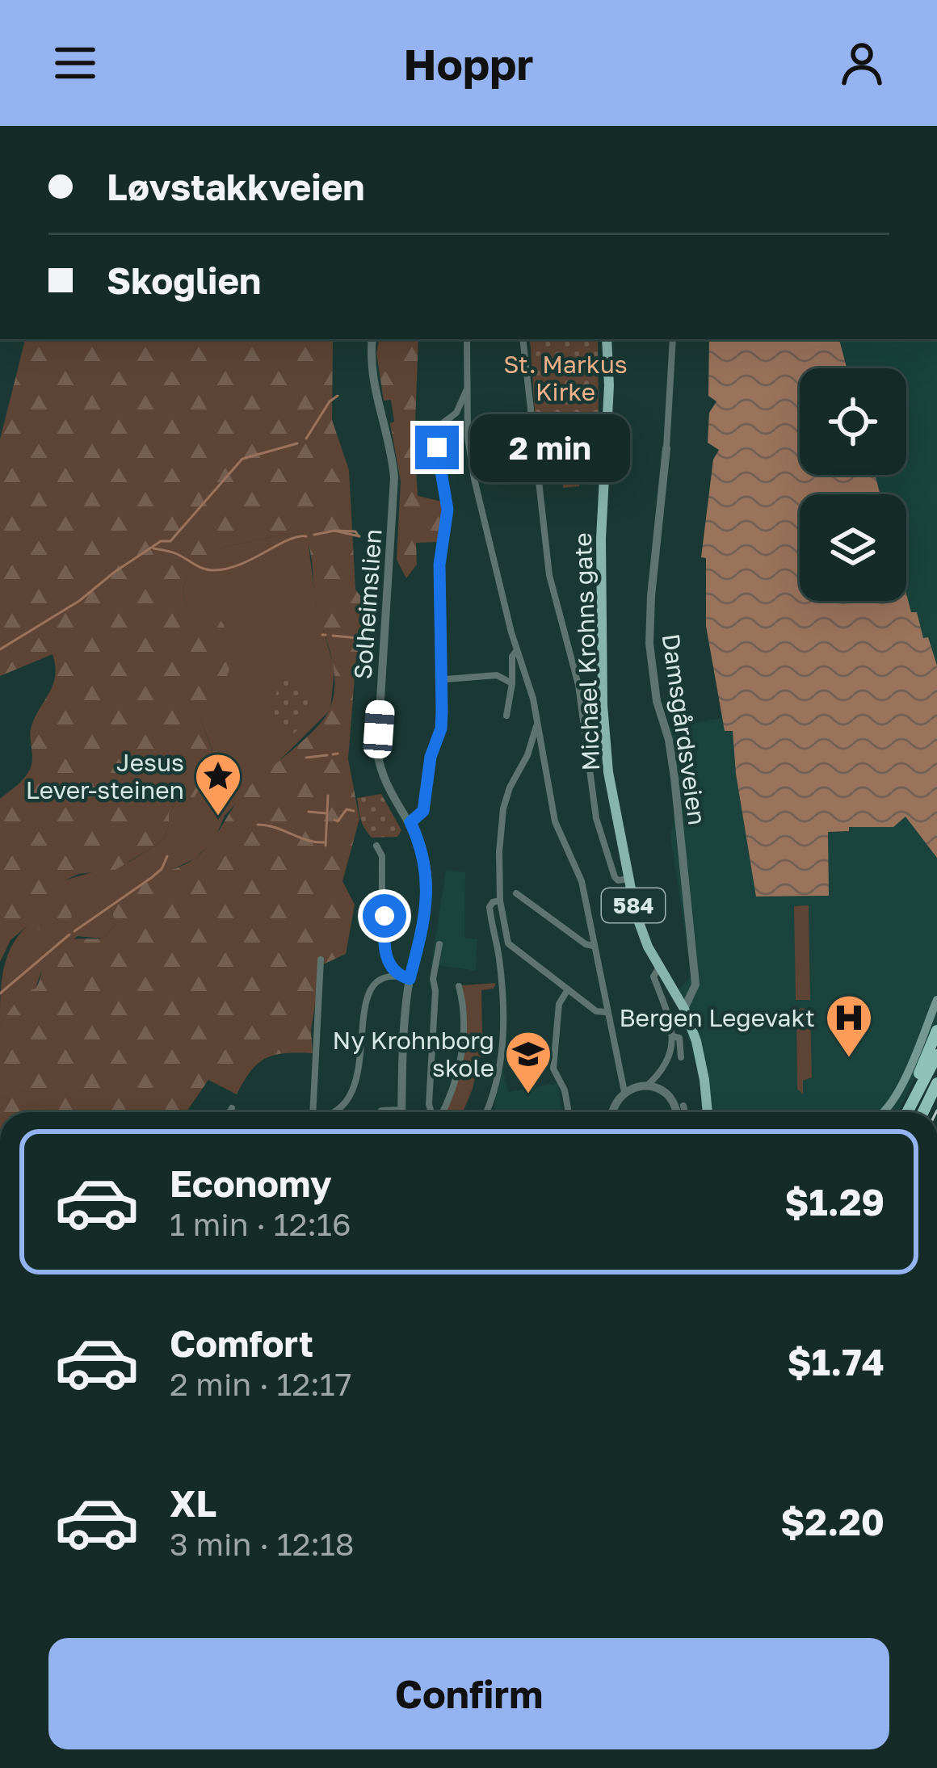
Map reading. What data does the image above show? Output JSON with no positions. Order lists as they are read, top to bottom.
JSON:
{
  "streets": {
    "main road": ["Michael Krohns gate", "584"],
    "street": ["Solheimslien", "Damsgårdsveien"]
  },
  "crossings": [
    ["Michael Krohns gate", "Damsgårdsveien"]
  ],
  "parks": ["St. Markus Kirke"],
  "places": {
    "place": ["Jesus Lever-steinen"],
    "hospital": ["Bergen Legevakt"],
    "school or university": ["Ny Krohnborg skole"]
  },
  "page": {
    "header": "Hoppr",
    "banner": ["Løvstakkveien", "Skoglien"],
    "bubble": "2 min",
    "list": [
      {
        "name": "Economy",
        "note": "1 min · 12:16",
        "value": "$1.29"
      },
      {
        "name": "Comfort",
        "note": "2 min · 12:17",
        "value": "$1.74"
      },
      {
        "name": "XL",
        "note": "3 min · 12:18",
        "value": "$2.20"
      }
    ],
    "buttons": "Confirm"
  }
}
